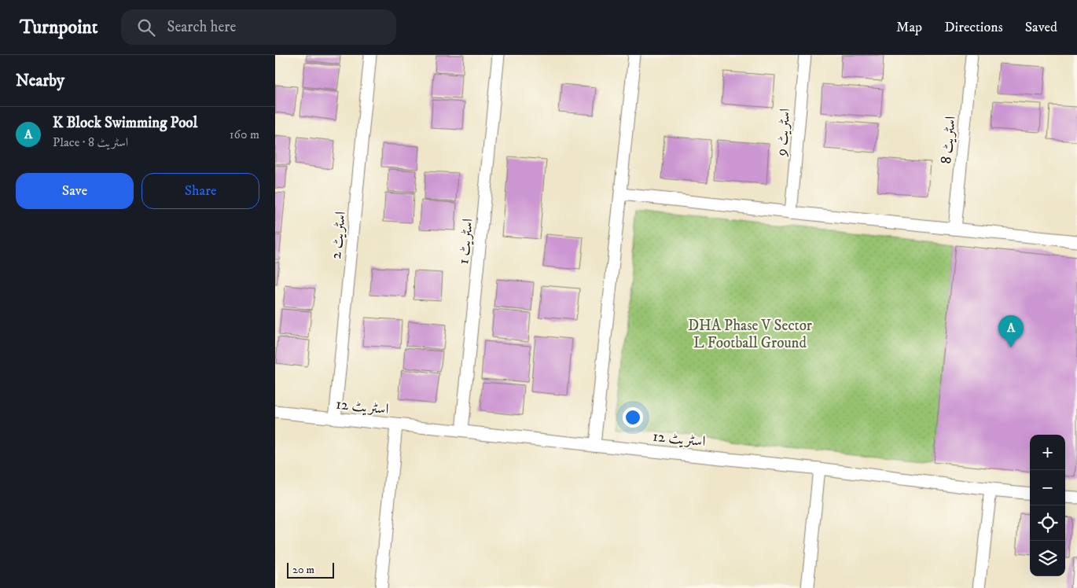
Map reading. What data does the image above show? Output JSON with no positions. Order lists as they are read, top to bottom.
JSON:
{
  "streets": {
    "street": [
      "اسٹریٹ 9",
      "اسٹریٹ 8",
      "اسٹریٹ 2",
      "اسٹریٹ 1",
      "اسٹریٹ 12"
    ]
  },
  "crossings": [
    ["اسٹریٹ 2", "اسٹریٹ 12"],
    ["اسٹریٹ 1", "اسٹریٹ 12"]
  ],
  "parks": ["DHA Phase V Sector L Football Ground"],
  "scale_bar": "20 m",
  "page": {
    "header": "Turnpoint",
    "search": "Search here",
    "nav": ["Map", "Directions", "Saved"],
    "heading": "Nearby",
    "list": [
      {
        "mark": "A",
        "name": "K Block Swimming Pool",
        "note": "Place · اسٹریٹ 8",
        "value": "160 m"
      }
    ],
    "buttons": ["Save", "Share"],
    "pins": "A",
    "map_buttons": ["+", "−"],
    "scale": "20 m"
  }
}
